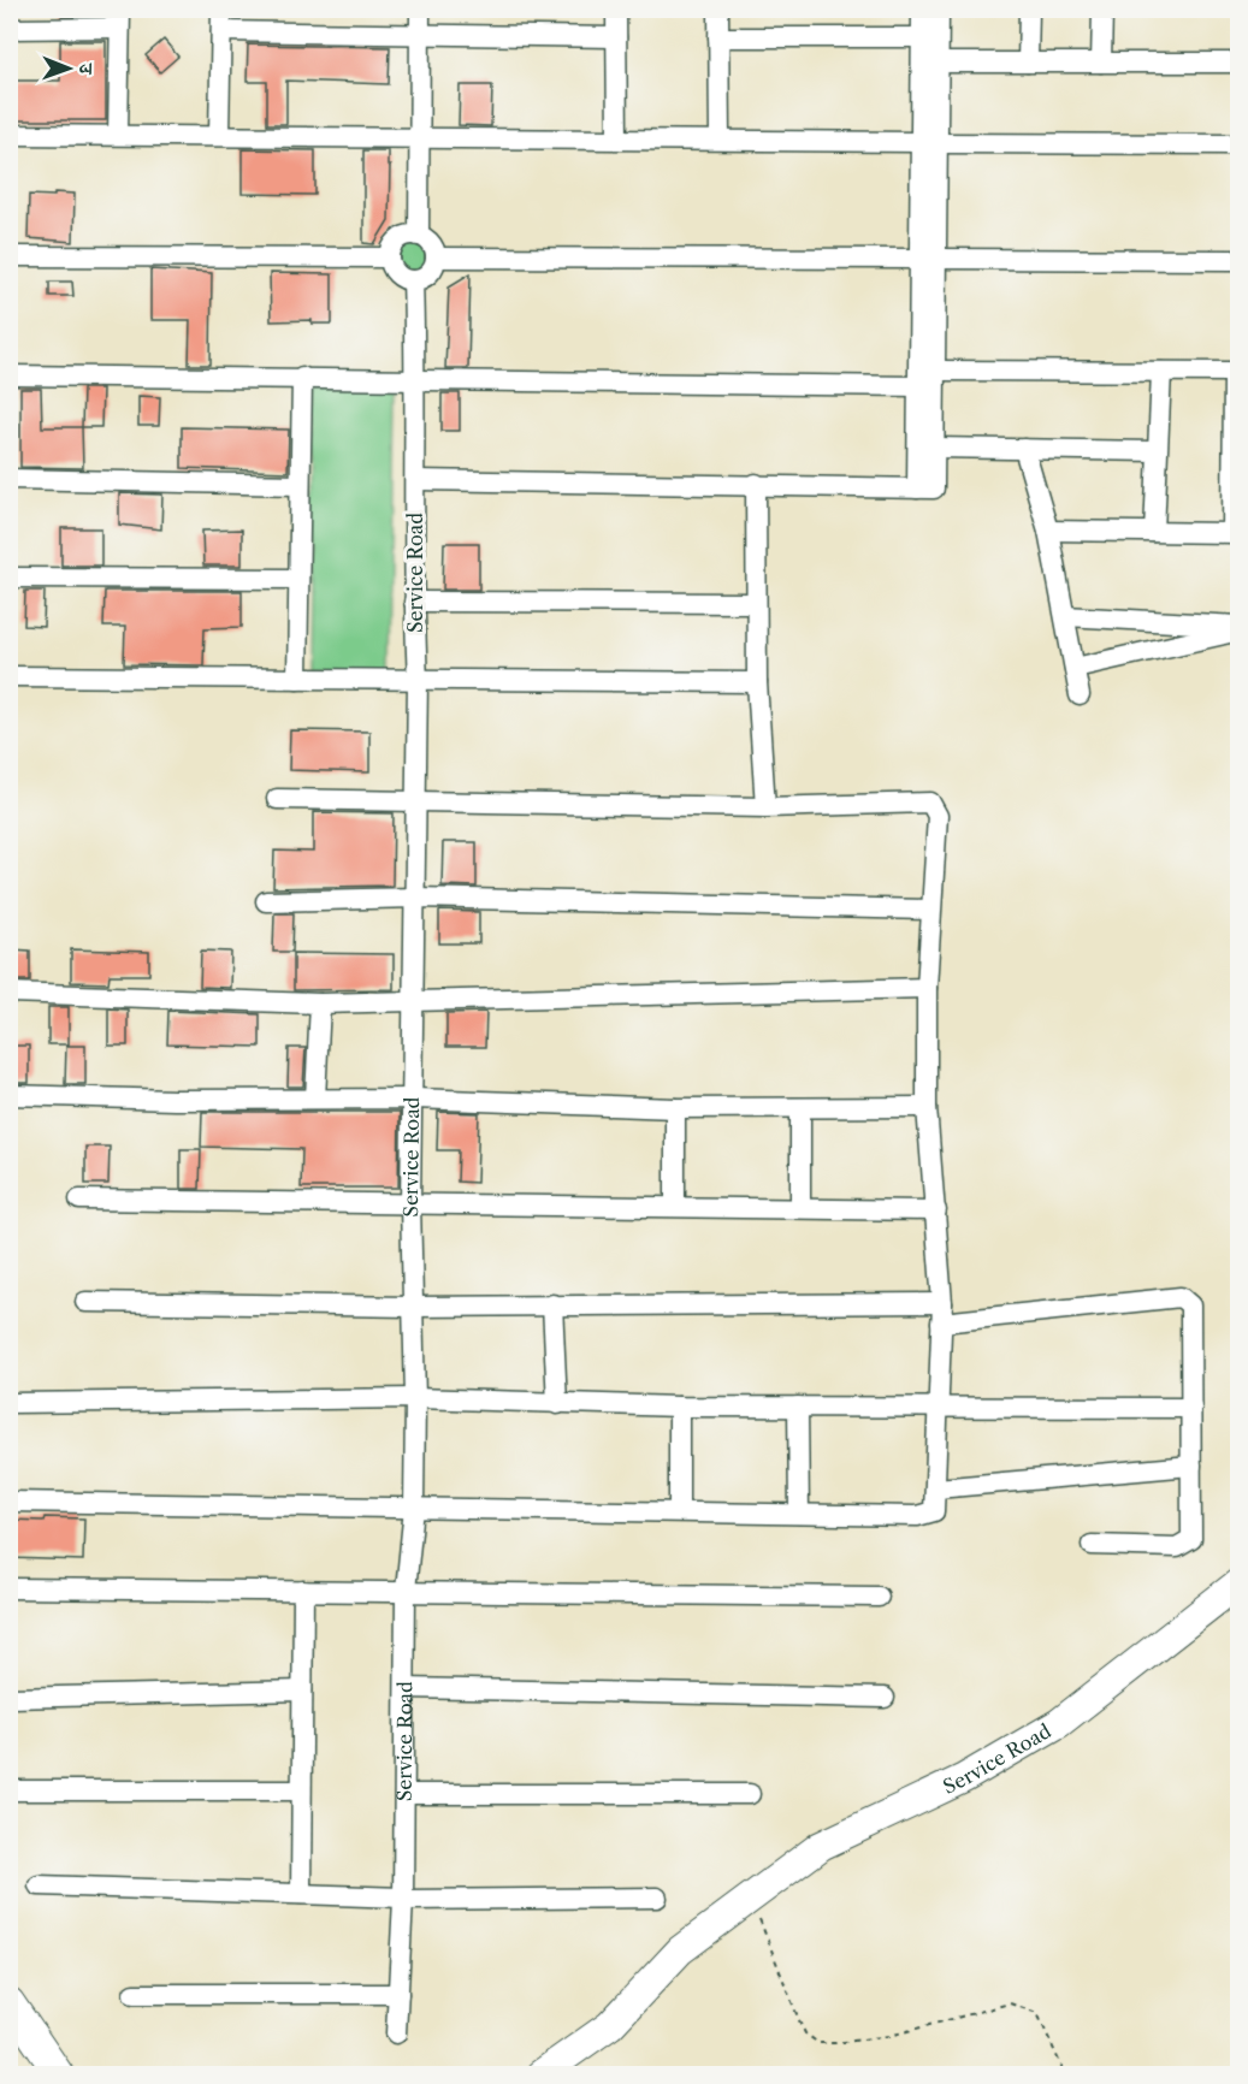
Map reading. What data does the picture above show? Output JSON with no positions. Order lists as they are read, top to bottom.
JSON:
{
  "streets": {
    "street": ["Service Road"]
  },
  "north": "right"
}
